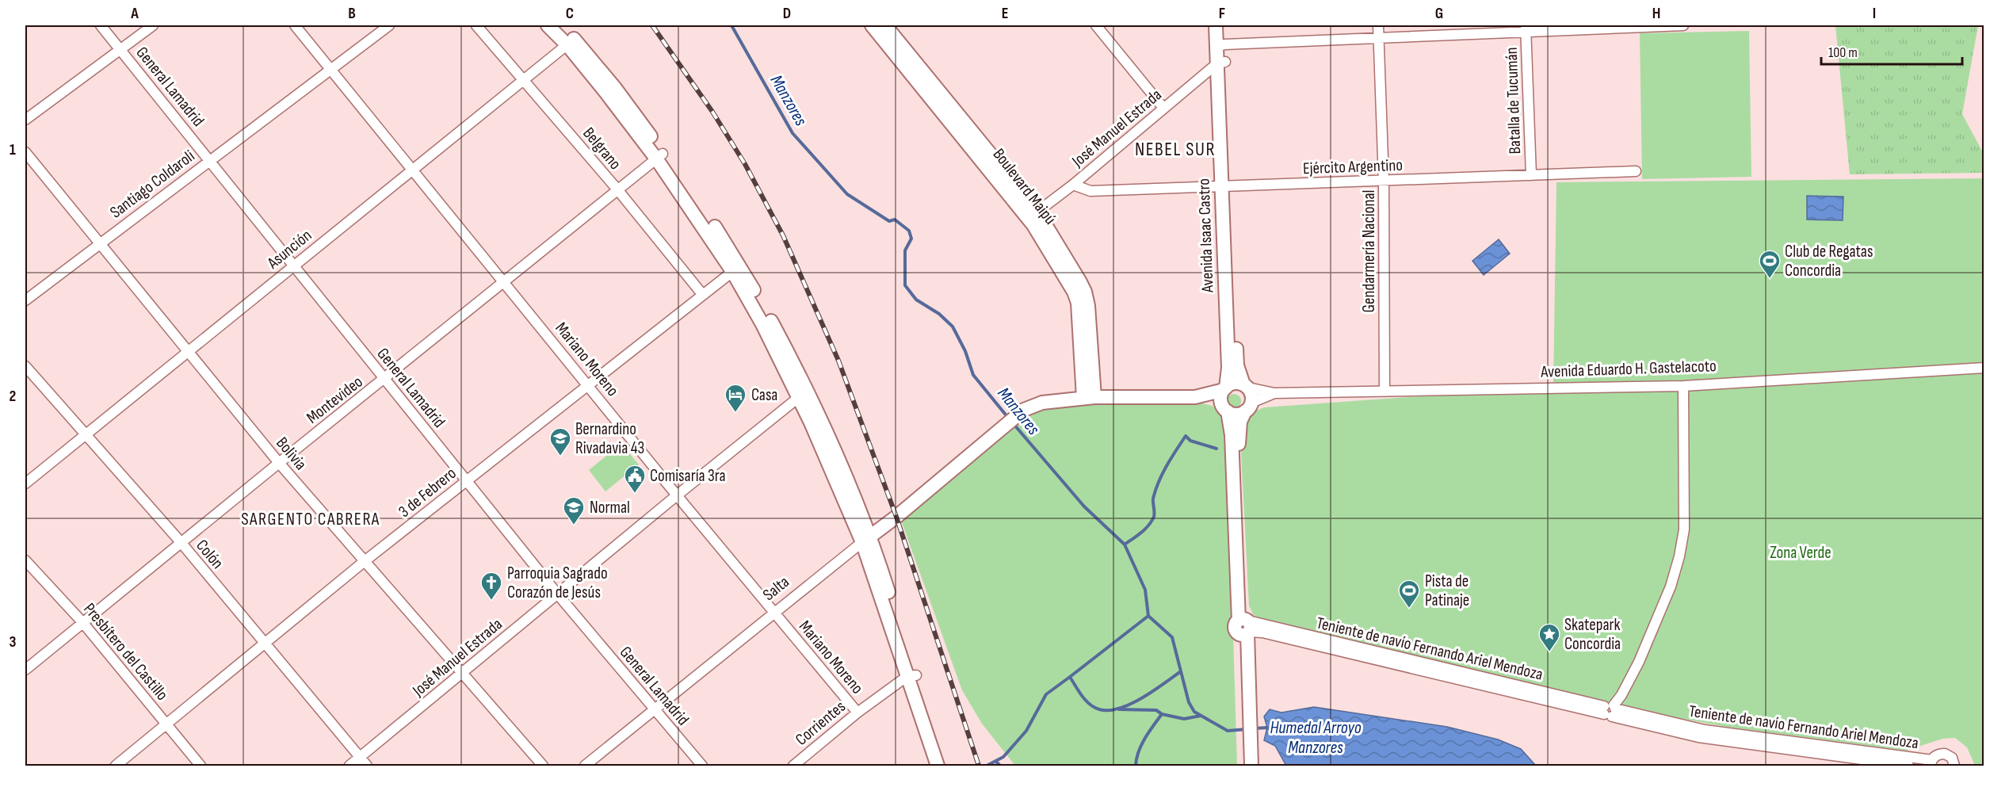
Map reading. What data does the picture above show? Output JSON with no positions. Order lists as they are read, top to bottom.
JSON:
{
  "streets": {
    "main road": ["Boulevard Maipú", "Avenida Isaac Castro", "Salta"],
    "street": [
      "General Lamadrid",
      "Batalla de Tucumán",
      "José Manuel Estrada",
      "Belgrano",
      "Ejército Argentino",
      "Santiago Coldaroli",
      "Asunción",
      "Gendarmería Nacional",
      "Mariano Moreno",
      "Avenida Eduardo H. Gastelacoto",
      "Montevideo",
      "Bolivia",
      "3 de Febrero",
      "Colón",
      "Teniente de navío Fernando Ariel Mendoza",
      "Presbítero del Castillo",
      "Corrientes"
    ]
  },
  "crossings": [
    ["General Lamadrid", "José Manuel Estrada"],
    ["General Lamadrid", "Santiago Coldaroli"],
    ["General Lamadrid", "Asunción"],
    ["General Lamadrid", "Montevideo"],
    ["General Lamadrid", "3 de Febrero"],
    ["General Lamadrid", "Salta"],
    ["Batalla de Tucumán", "Ejército Argentino"],
    ["José Manuel Estrada", "Ejército Argentino"],
    ["José Manuel Estrada", "Boulevard Maipú"],
    ["José Manuel Estrada", "Avenida Isaac Castro"],
    ["José Manuel Estrada", "Mariano Moreno"],
    ["José Manuel Estrada", "Bolivia"],
    ["José Manuel Estrada", "Colón"],
    ["Belgrano", "Asunción"],
    ["Belgrano", "Montevideo"],
    ["Belgrano", "3 de Febrero"],
    ["Ejército Argentino", "Avenida Isaac Castro"],
    ["Ejército Argentino", "Gendarmería Nacional"],
    ["Santiago Coldaroli", "Mariano Moreno"],
    ["Santiago Coldaroli", "Bolivia"],
    ["Boulevard Maipú", "Salta"],
    ["Avenida Isaac Castro", "Avenida Eduardo H. Gastelacoto"],
    ["Asunción", "Mariano Moreno"],
    ["Asunción", "Bolivia"],
    ["Asunción", "Colón"],
    ["Gendarmería Nacional", "Avenida Eduardo H. Gastelacoto"],
    ["Mariano Moreno", "Montevideo"],
    ["Mariano Moreno", "3 de Febrero"],
    ["Mariano Moreno", "Salta"],
    ["Mariano Moreno", "Corrientes"],
    ["Montevideo", "Bolivia"],
    ["Montevideo", "Colón"],
    ["Montevideo", "Presbítero del Castillo"],
    ["Bolivia", "3 de Febrero"],
    ["3 de Febrero", "Colón"],
    ["3 de Febrero", "Presbítero del Castillo"]
  ],
  "districts": ["NEBEL SUR", "SARGENTO CABRERA"],
  "water": ["Manzores", "Humedal Arroyo Manzores"],
  "parks": ["Zona Verde"],
  "places": {
    "sports": ["Club de Regatas Concordia", "Pista de Patinaje"],
    "hotel": ["Casa"],
    "school or university": ["Bernardino Rivadavia 43", "Normal"],
    "public building": ["Comisaría 3ra"],
    "church": ["Parroquia Sagrado Corazón de Jesús"],
    "place": ["Skatepark Concordia"]
  },
  "scale_bar": "100 m",
  "grid": {
    "columns": [
      "A",
      "B",
      "C",
      "D",
      "E",
      "F",
      "G",
      "H",
      "I"
    ],
    "rows": ["1", "2", "3"]
  }
}
